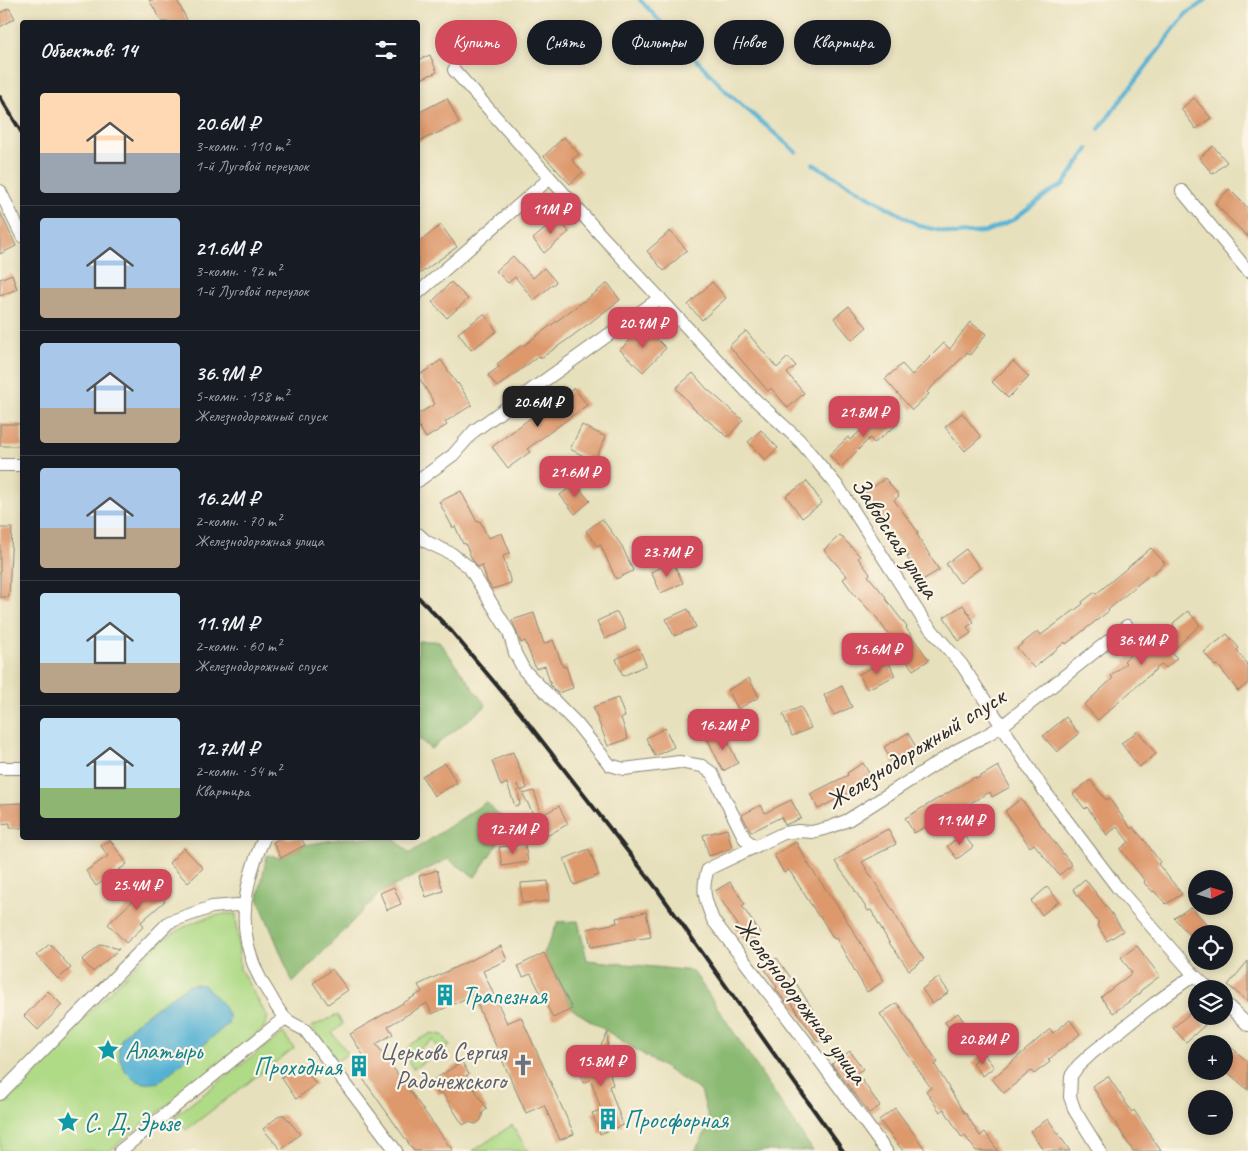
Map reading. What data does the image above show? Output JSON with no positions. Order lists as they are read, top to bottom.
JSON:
{
  "streets": {
    "street": ["Заводская улица", "Железнодорожный спуск", "Железнодорожная улица"]
  },
  "crossings": [
    ["Заводская улица", "Железнодорожный спуск"],
    ["Железнодорожный спуск", "Железнодорожная улица"]
  ],
  "places": {
    "building": ["Трапезная", "Проходная", "Просфорная"],
    "place": ["Алатырь", "С. Д. Эрьзе"],
    "church": ["Церковь Сергия Радонежского"]
  },
  "north": "right",
  "page": {
    "chip": [
      "Купить",
      "Снять",
      "Фильтры",
      "Новое",
      "Квартира"
    ],
    "heading": "Объектов: 14",
    "list": [
      {
        "name": "20.6M ₽",
        "note": "3-комн. · 110 m² · 1-й Луговой переулок"
      },
      {
        "name": "21.6M ₽",
        "note": "3-комн. · 92 m² · 1-й Луговой переулок"
      },
      {
        "name": "36.9M ₽",
        "note": "5-комн. · 158 m² · Железнодорожный спуск"
      },
      {
        "name": "16.2M ₽",
        "note": "2-комн. · 70 m² · Железнодорожная улица"
      },
      {
        "name": "11.9M ₽",
        "note": "2-комн. · 60 m² · Железнодорожный спуск"
      },
      {
        "name": "12.7M ₽",
        "note": "2-комн. · 54 m² · Квартира"
      }
    ],
    "price": [
      "11M ₽",
      "20.9M ₽",
      "20.6M ₽",
      "21.8M ₽",
      "21.6M ₽",
      "23.7M ₽",
      "36.9M ₽",
      "15.6M ₽",
      "16.2M ₽",
      "11.9M ₽",
      "12.7M ₽",
      "25.4M ₽",
      "20.8M ₽",
      "15.8M ₽"
    ],
    "map_buttons": ["+", "−"]
  }
}
